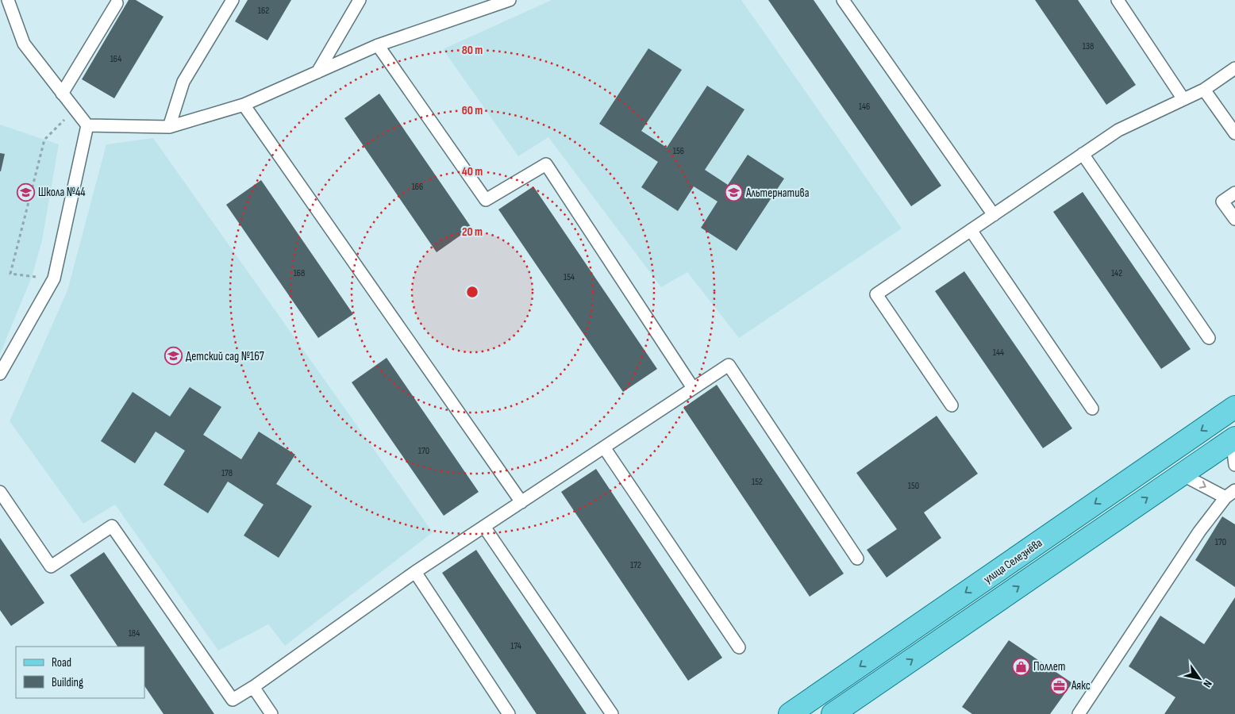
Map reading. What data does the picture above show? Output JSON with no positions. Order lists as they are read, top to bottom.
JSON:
{
  "streets": {
    "main road": ["улица Селезнёва"]
  },
  "places": {
    "school or university": ["Школа №44", "Альтернатива", "Детский сад №167"],
    "shop": ["Поллет"],
    "office": ["Аякс"]
  },
  "house_numbers": [
    "162",
    "138",
    "164",
    "146",
    "156",
    "166",
    "168",
    "142",
    "154",
    "144",
    "170",
    "178",
    "152",
    "150",
    "170",
    "172",
    "184",
    "174"
  ],
  "legend": ["Road", "Building"],
  "north": "bottom right",
  "rings": [
    "80 m",
    "60 m",
    "40 m",
    "20 m"
  ]
}
